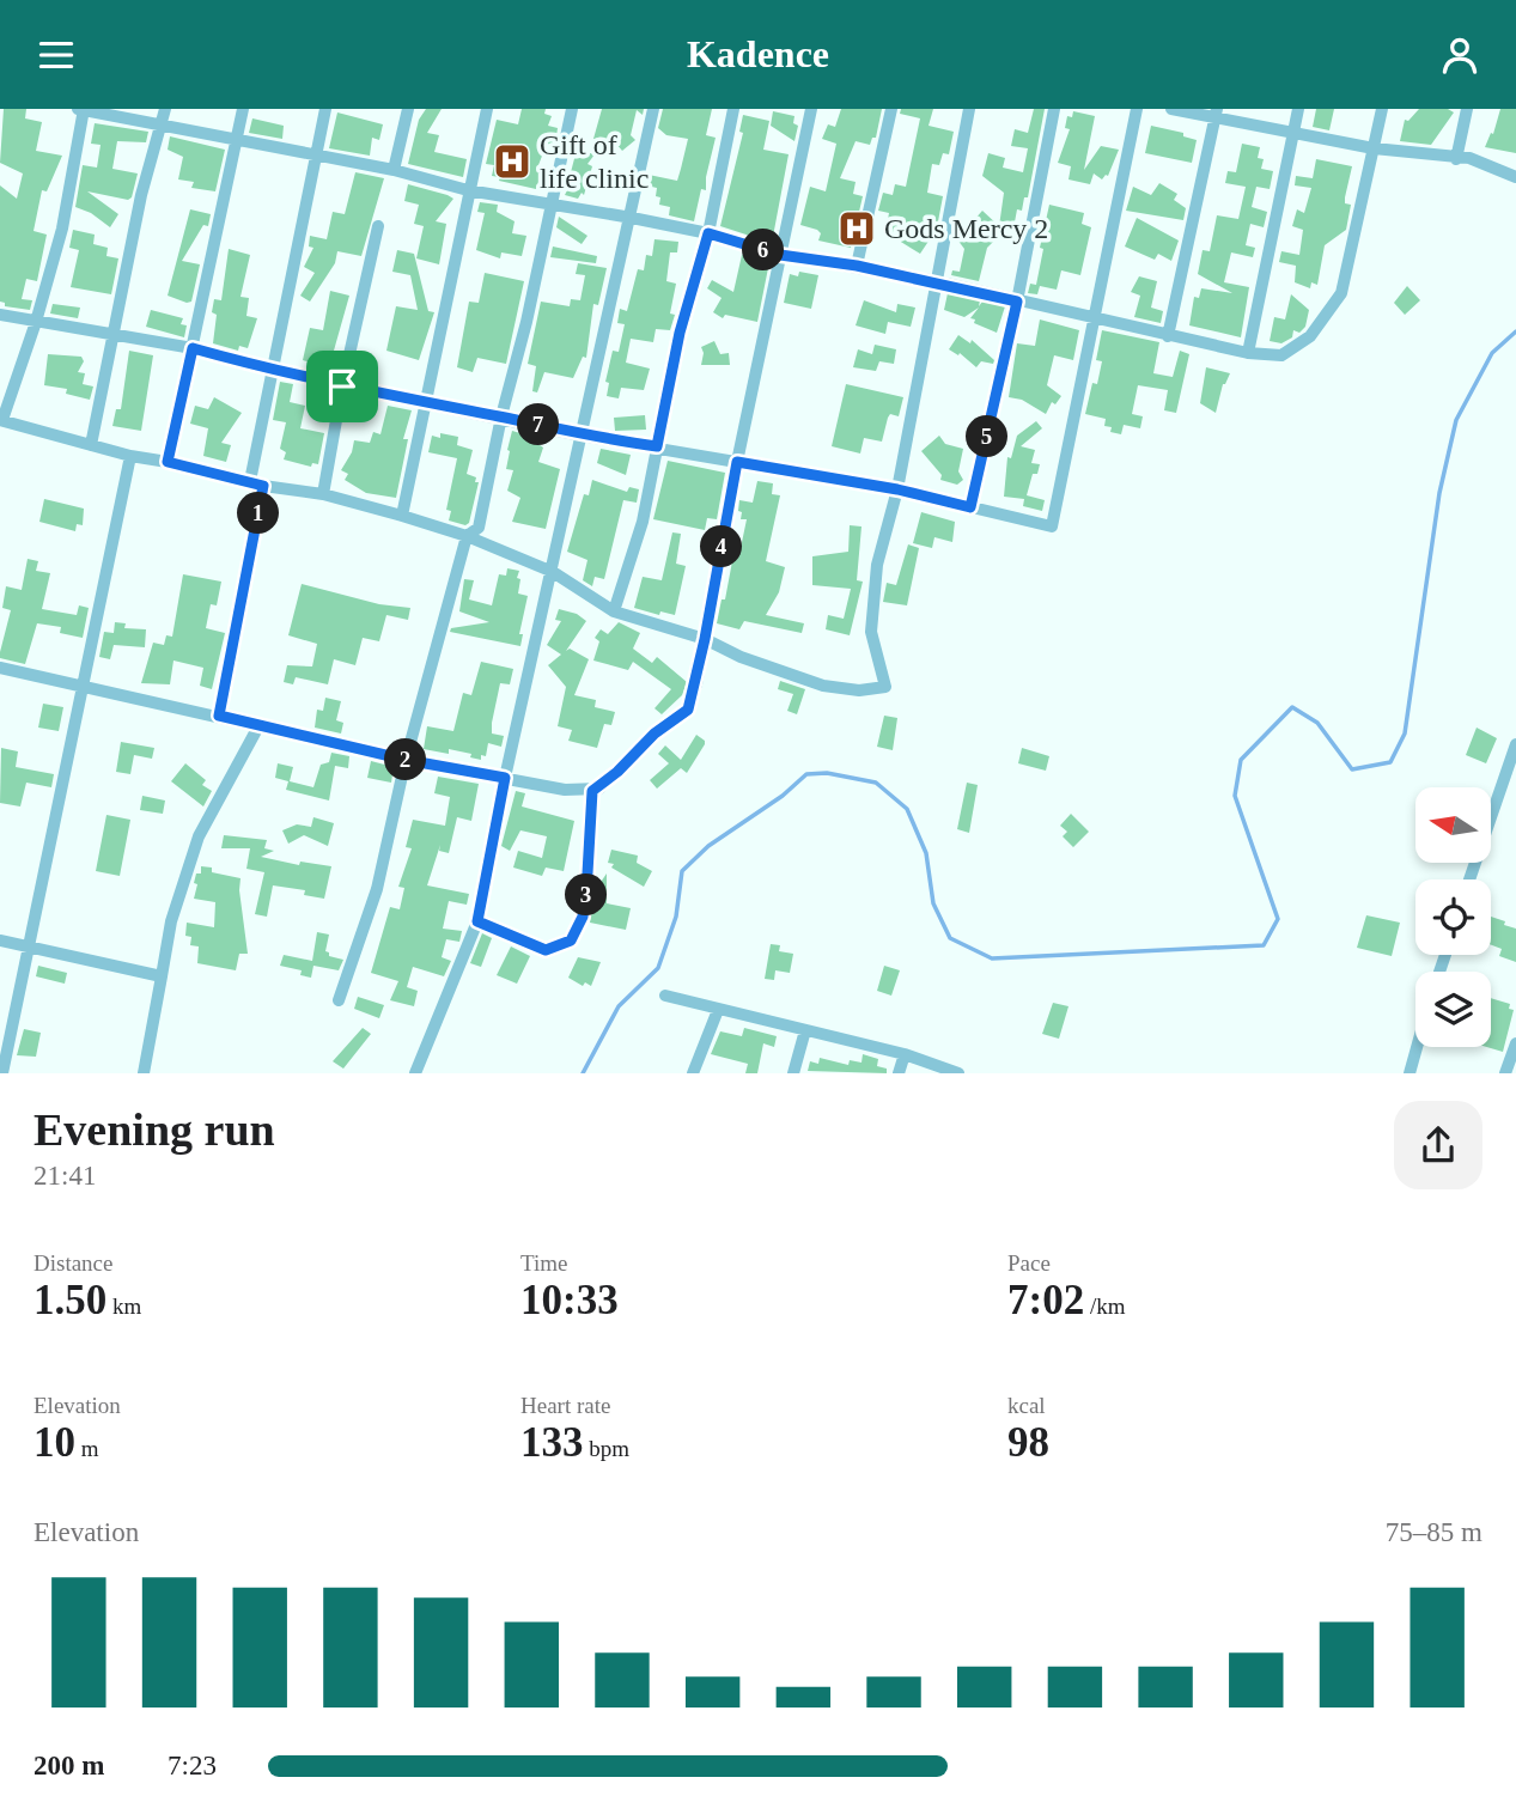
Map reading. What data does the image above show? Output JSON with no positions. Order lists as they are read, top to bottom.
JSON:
{
  "places": {
    "hospital": ["Gift of life clinic", "Gods Mercy 2"]
  },
  "north": "left",
  "page": {
    "header": "Kadence",
    "pins": [
      "6",
      "7",
      "5",
      "1",
      "4",
      "2",
      "3"
    ],
    "heading": ["Evening run", "21:41"],
    "stats": [
      ["Distance", "1.50 km"],
      ["Time", "10:33"],
      ["Pace", "7:02 /km"],
      ["Elevation", "10 m"],
      ["Heart rate", "133 bpm"],
      ["kcal", "98"]
    ],
    "chart": ["Elevation", "75–85 m"],
    "list": [
      {
        "name": "200 m",
        "note": "7:23"
      }
    ]
  }
}
